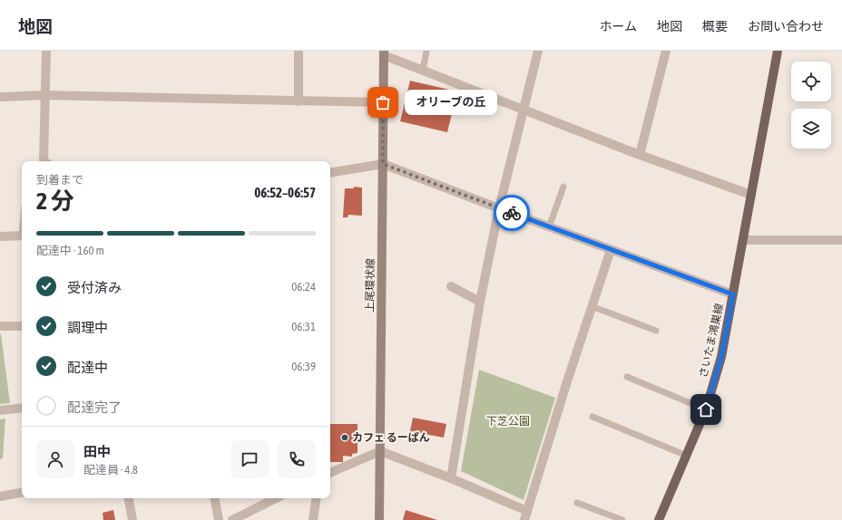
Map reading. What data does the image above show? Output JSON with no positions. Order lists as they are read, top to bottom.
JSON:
{
  "streets": {
    "main road": ["上尾環状線", "さいたま鴻巣線"]
  },
  "parks": ["下芝公園"],
  "places": ["オリーブの丘", "カフェ るーぱん"],
  "page": {
    "header": "地図",
    "nav": [
      "ホーム",
      "地図",
      "概要",
      "お問い合わせ"
    ],
    "bubble": "オリーブの丘",
    "heading": ["2 分", "到着まで", "06:52–06:57"],
    "panel": ["田中", "配達員 · 4.8"],
    "bar": "配達中 · 160 m",
    "list": [
      ["受付済み", "06:24"],
      ["調理中", "06:31"],
      ["配達中", "06:39"],
      "配達完了"
    ]
  }
}
